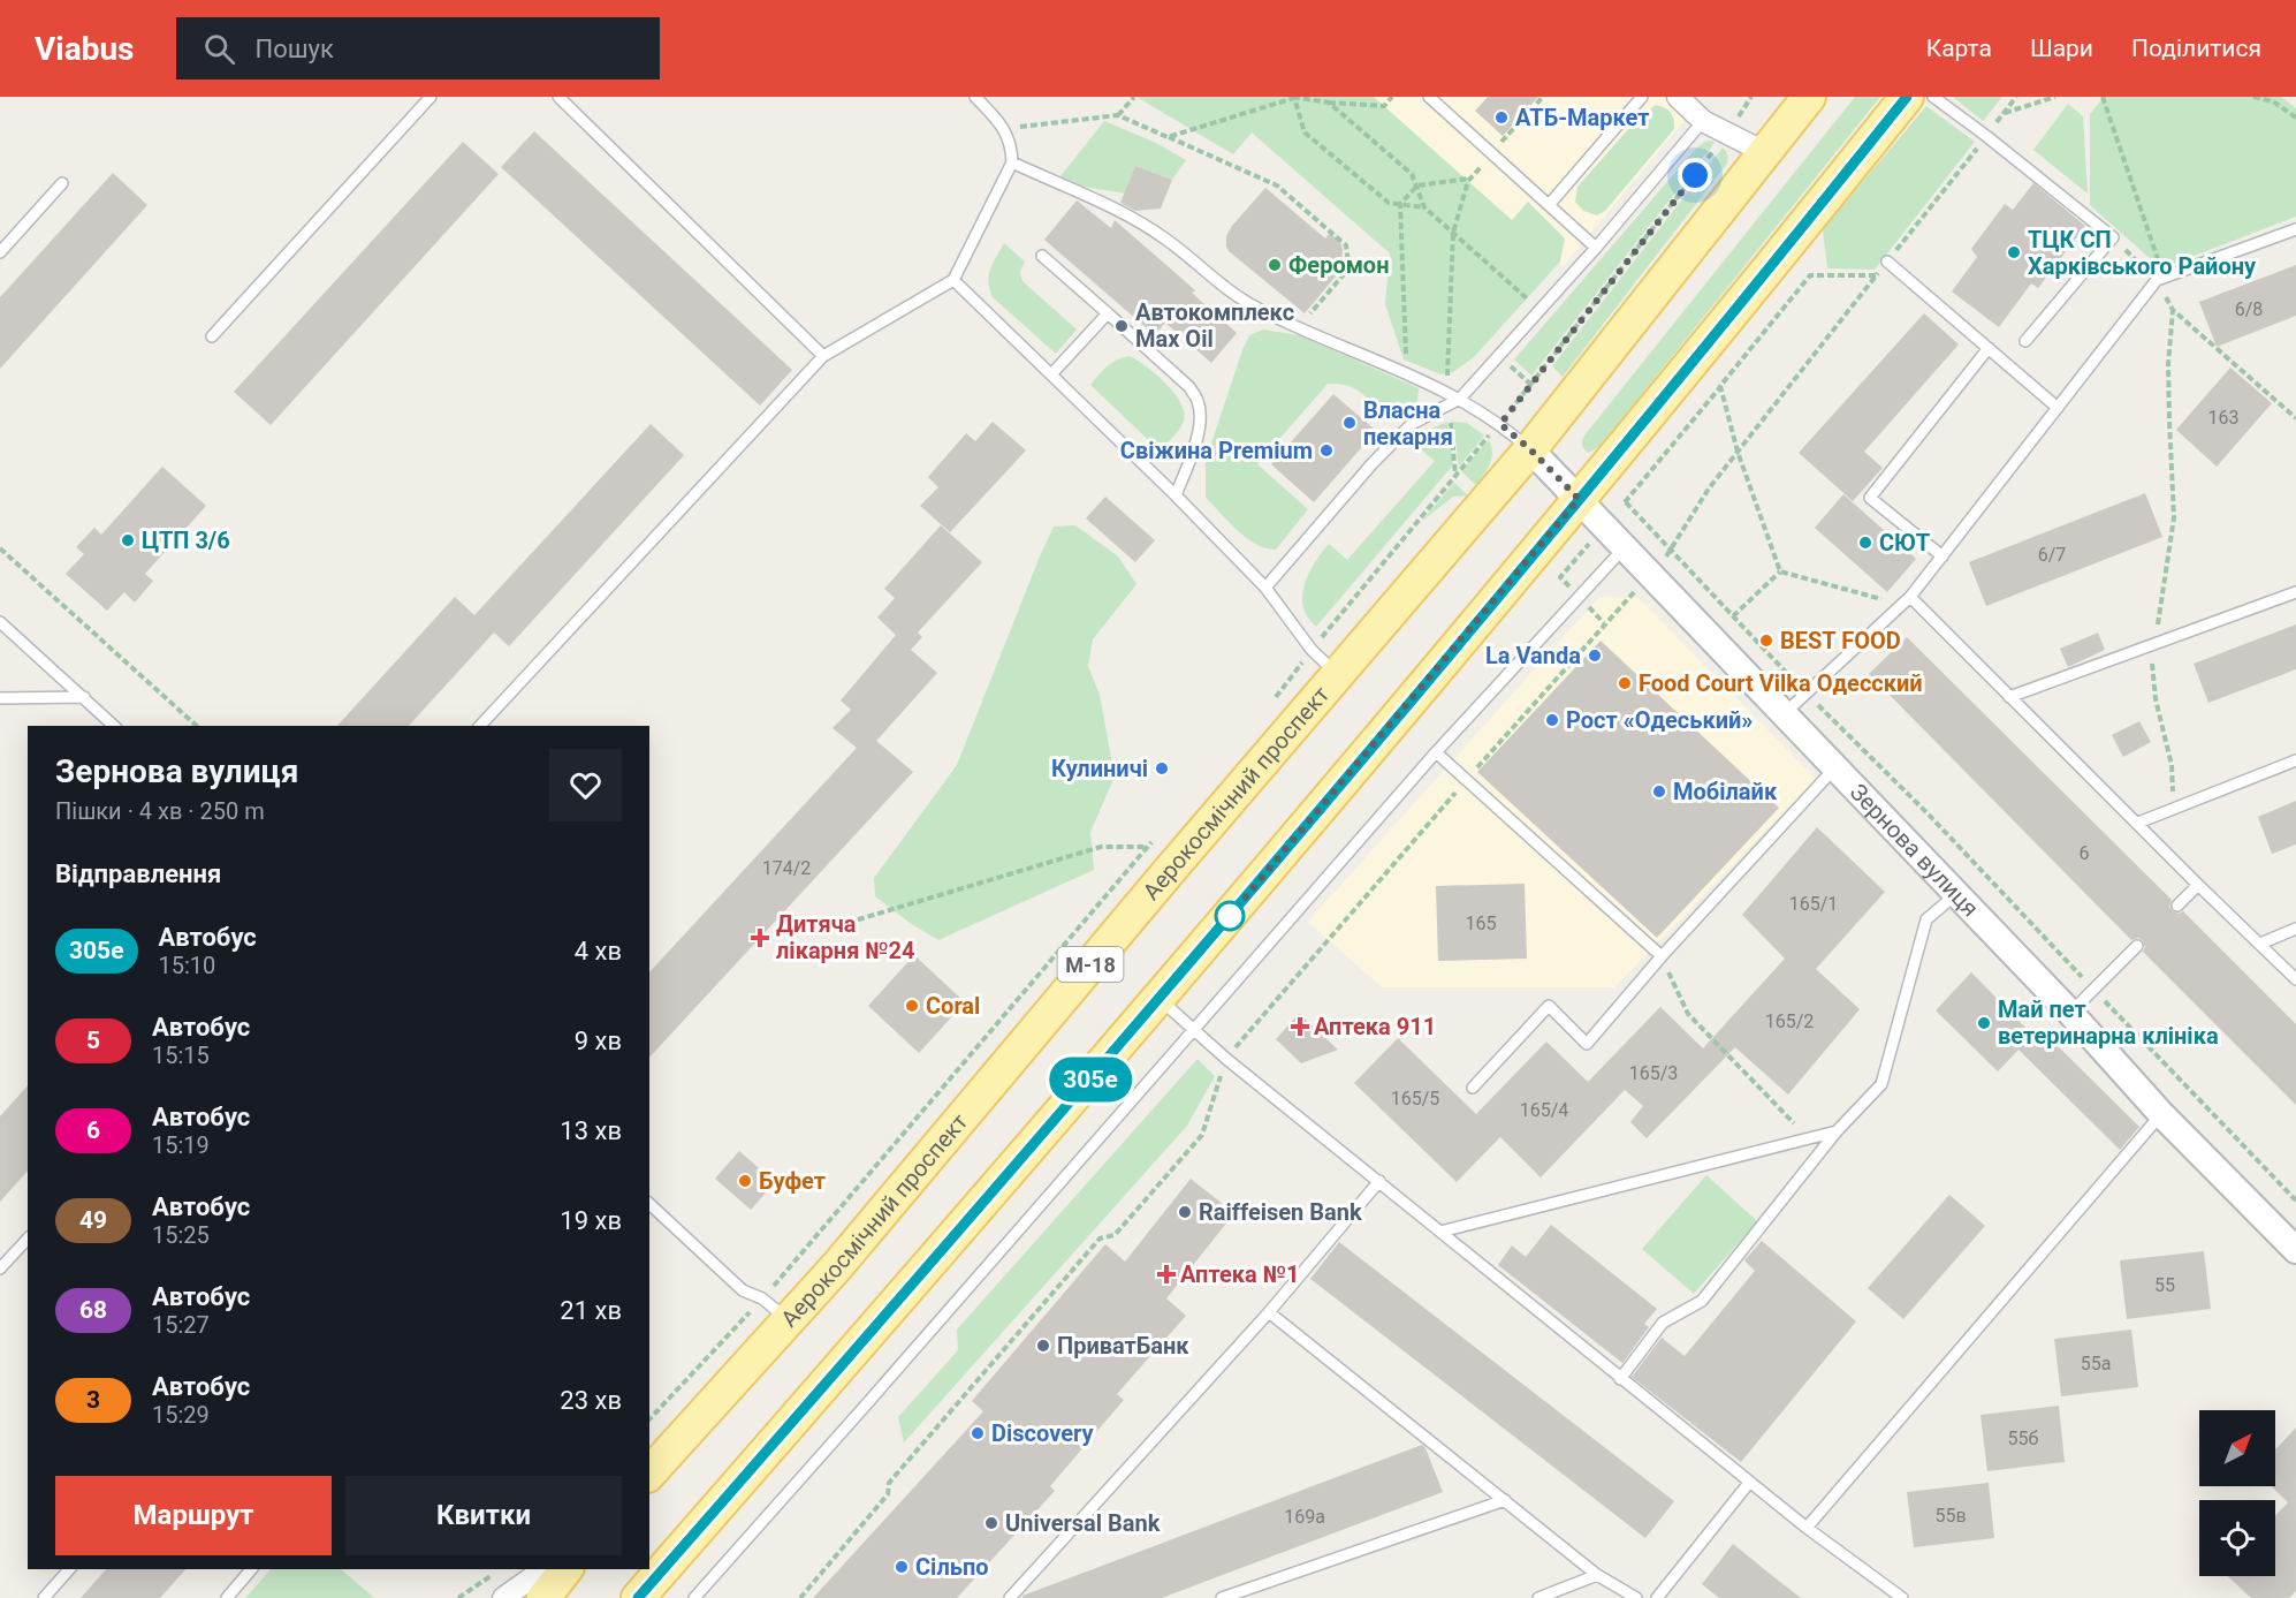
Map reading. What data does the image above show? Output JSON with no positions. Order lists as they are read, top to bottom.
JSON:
{
  "streets": {
    "main road": ["Аерокосмічний проспект", "М-18"],
    "street": ["Зернова вулиця"]
  },
  "crossings": [
    ["Аерокосмічний проспект", "Зернова вулиця"]
  ],
  "places": {
    "other": [
      "АТБ-Маркет",
      "ТЦК СП Харківського Району",
      "Феромон",
      "Автокомплекс Max Oil",
      "Власна пекарня",
      "Свіжина Premium",
      "ЦТП 3/6",
      "СЮТ",
      "BEST FOOD",
      "La Vanda",
      "Food Court Vilka Одесский",
      "Рост «Одеський»",
      "Кулиничі",
      "Мобілайк",
      "Coral",
      "Май пет ветеринарна клініка",
      "Буфет",
      "Raiffeisen Bank",
      "ПриватБанк",
      "Discovery",
      "Universal Bank",
      "Сільпо"
    ],
    "health": ["Дитяча лікарня №24", "Аптека 911", "Аптека №1"]
  },
  "lines": ["bus line 305e"],
  "house_numbers": [
    "6/8",
    "163",
    "6/7",
    "6",
    "174/2",
    "165/1",
    "165",
    "165/2",
    "165/3",
    "165/5",
    "165/4",
    "55",
    "55а",
    "55б",
    "55в",
    "169а"
  ],
  "north": "top right",
  "page": {
    "header": "Viabus",
    "search": "Пошук",
    "nav": ["Карта", "Шари", "Поділитися"],
    "on_map": "305e",
    "heading": [
      ["Зернова вулиця", "Пішки · 4 хв · 250 m"],
      "Відправлення"
    ],
    "list": [
      {
        "mark": "305e",
        "name": "Автобус",
        "note": "15:10",
        "value": "4 хв"
      },
      {
        "mark": "5",
        "name": "Автобус",
        "note": "15:15",
        "value": "9 хв"
      },
      {
        "mark": "6",
        "name": "Автобус",
        "note": "15:19",
        "value": "13 хв"
      },
      {
        "mark": "49",
        "name": "Автобус",
        "note": "15:25",
        "value": "19 хв"
      },
      {
        "mark": "68",
        "name": "Автобус",
        "note": "15:27",
        "value": "21 хв"
      },
      {
        "mark": "3",
        "name": "Автобус",
        "note": "15:29",
        "value": "23 хв"
      }
    ],
    "buttons": ["Маршрут", "Квитки"]
  }
}
